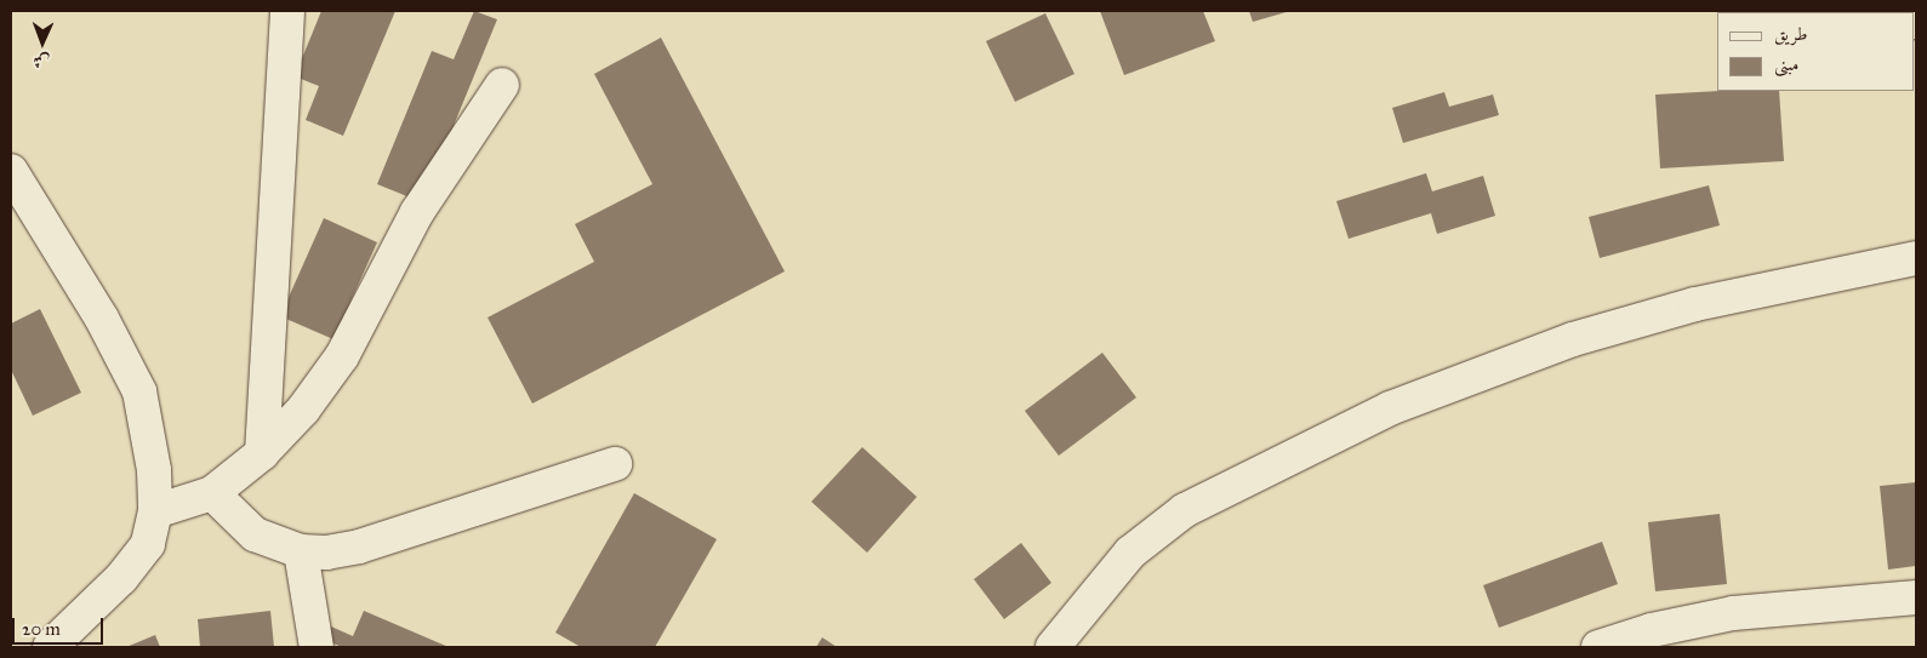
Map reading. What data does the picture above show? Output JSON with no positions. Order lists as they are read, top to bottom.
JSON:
{
  "legend": ["طريق", "مبنى"],
  "scale_bar": "20 m",
  "north": "bottom"
}
